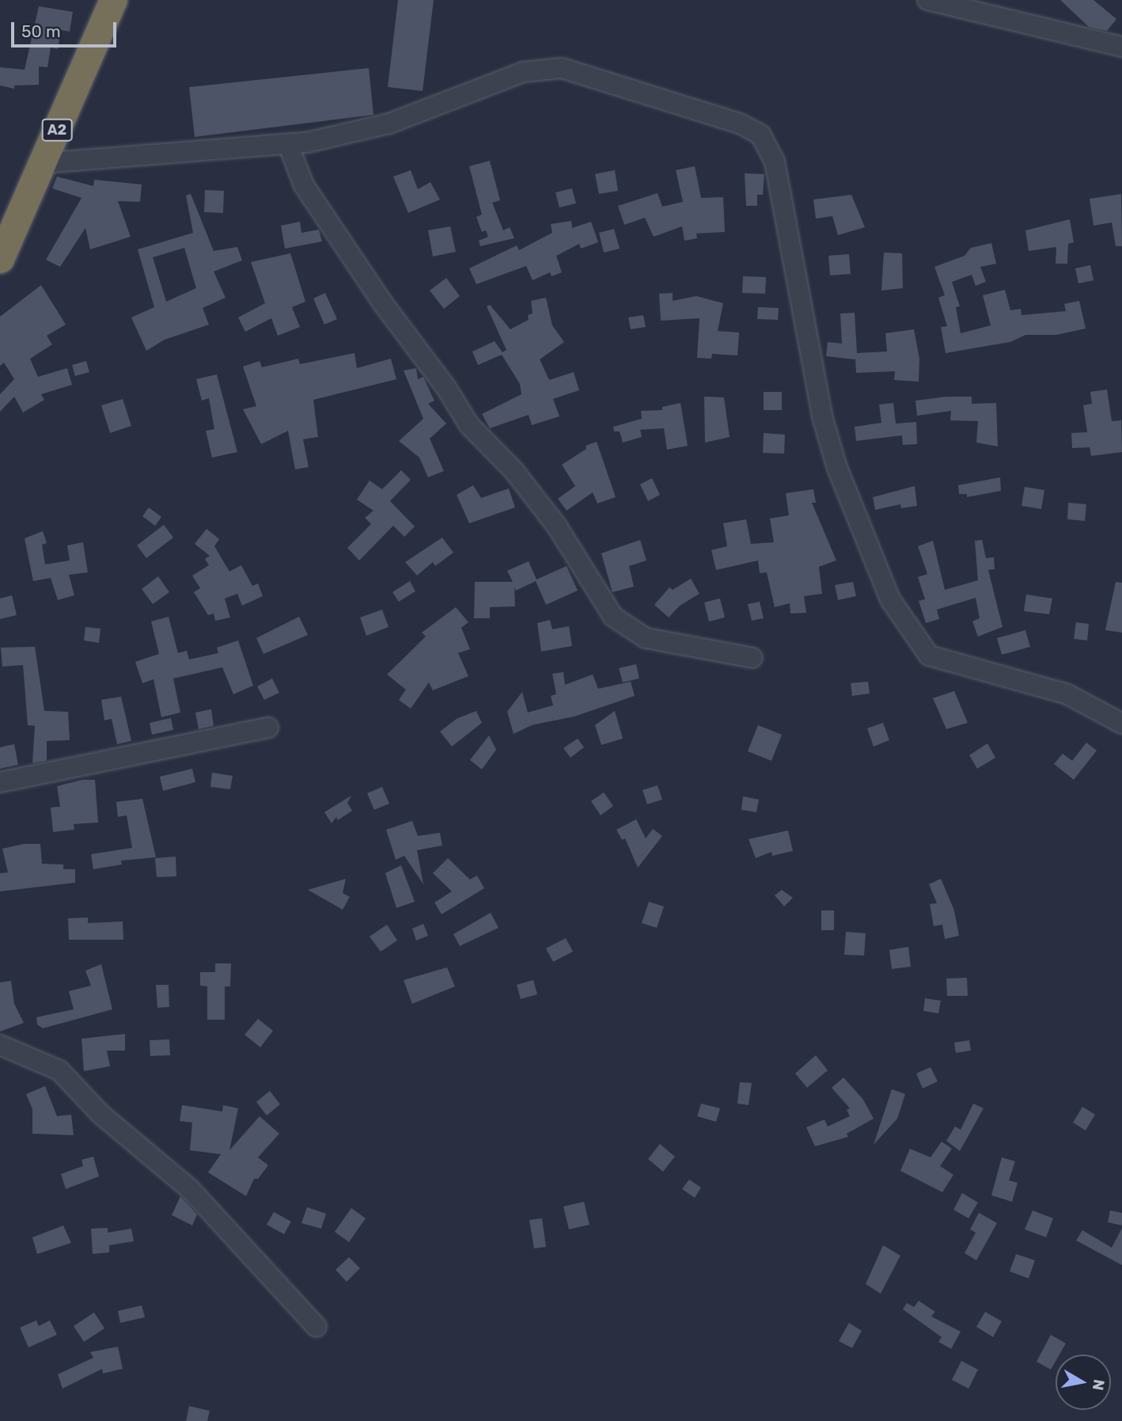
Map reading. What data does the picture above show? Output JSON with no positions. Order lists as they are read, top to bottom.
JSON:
{
  "streets": {
    "highway": ["A2"]
  },
  "scale_bar": "50 m",
  "north": "right"
}
